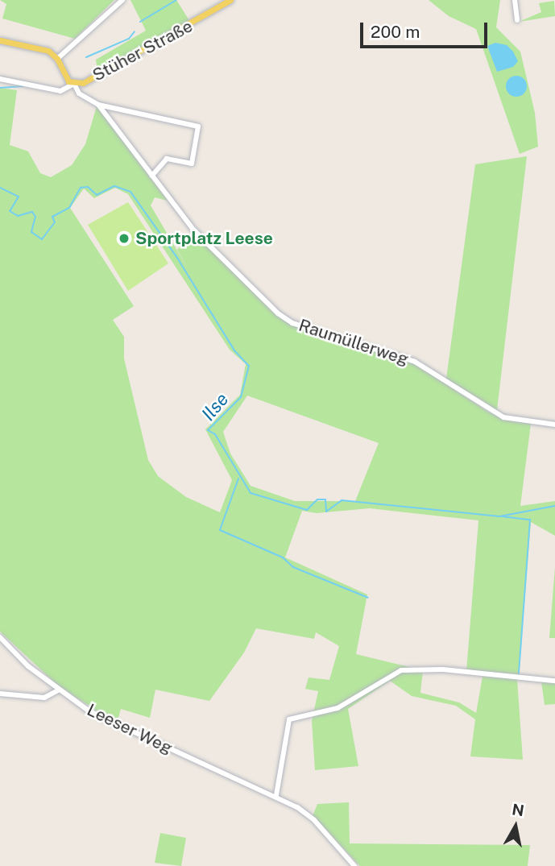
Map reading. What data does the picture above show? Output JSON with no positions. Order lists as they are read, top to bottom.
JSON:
{
  "streets": {
    "main road": ["Stüher Straße"],
    "street": ["Raumüllerweg", "Leeser Weg"]
  },
  "crossings": [
    ["Stüher Straße", "Raumüllerweg"]
  ],
  "water": ["Ilse"],
  "places": ["Sportplatz Leese"],
  "scale_bar": "200 m",
  "north": "top"
}
